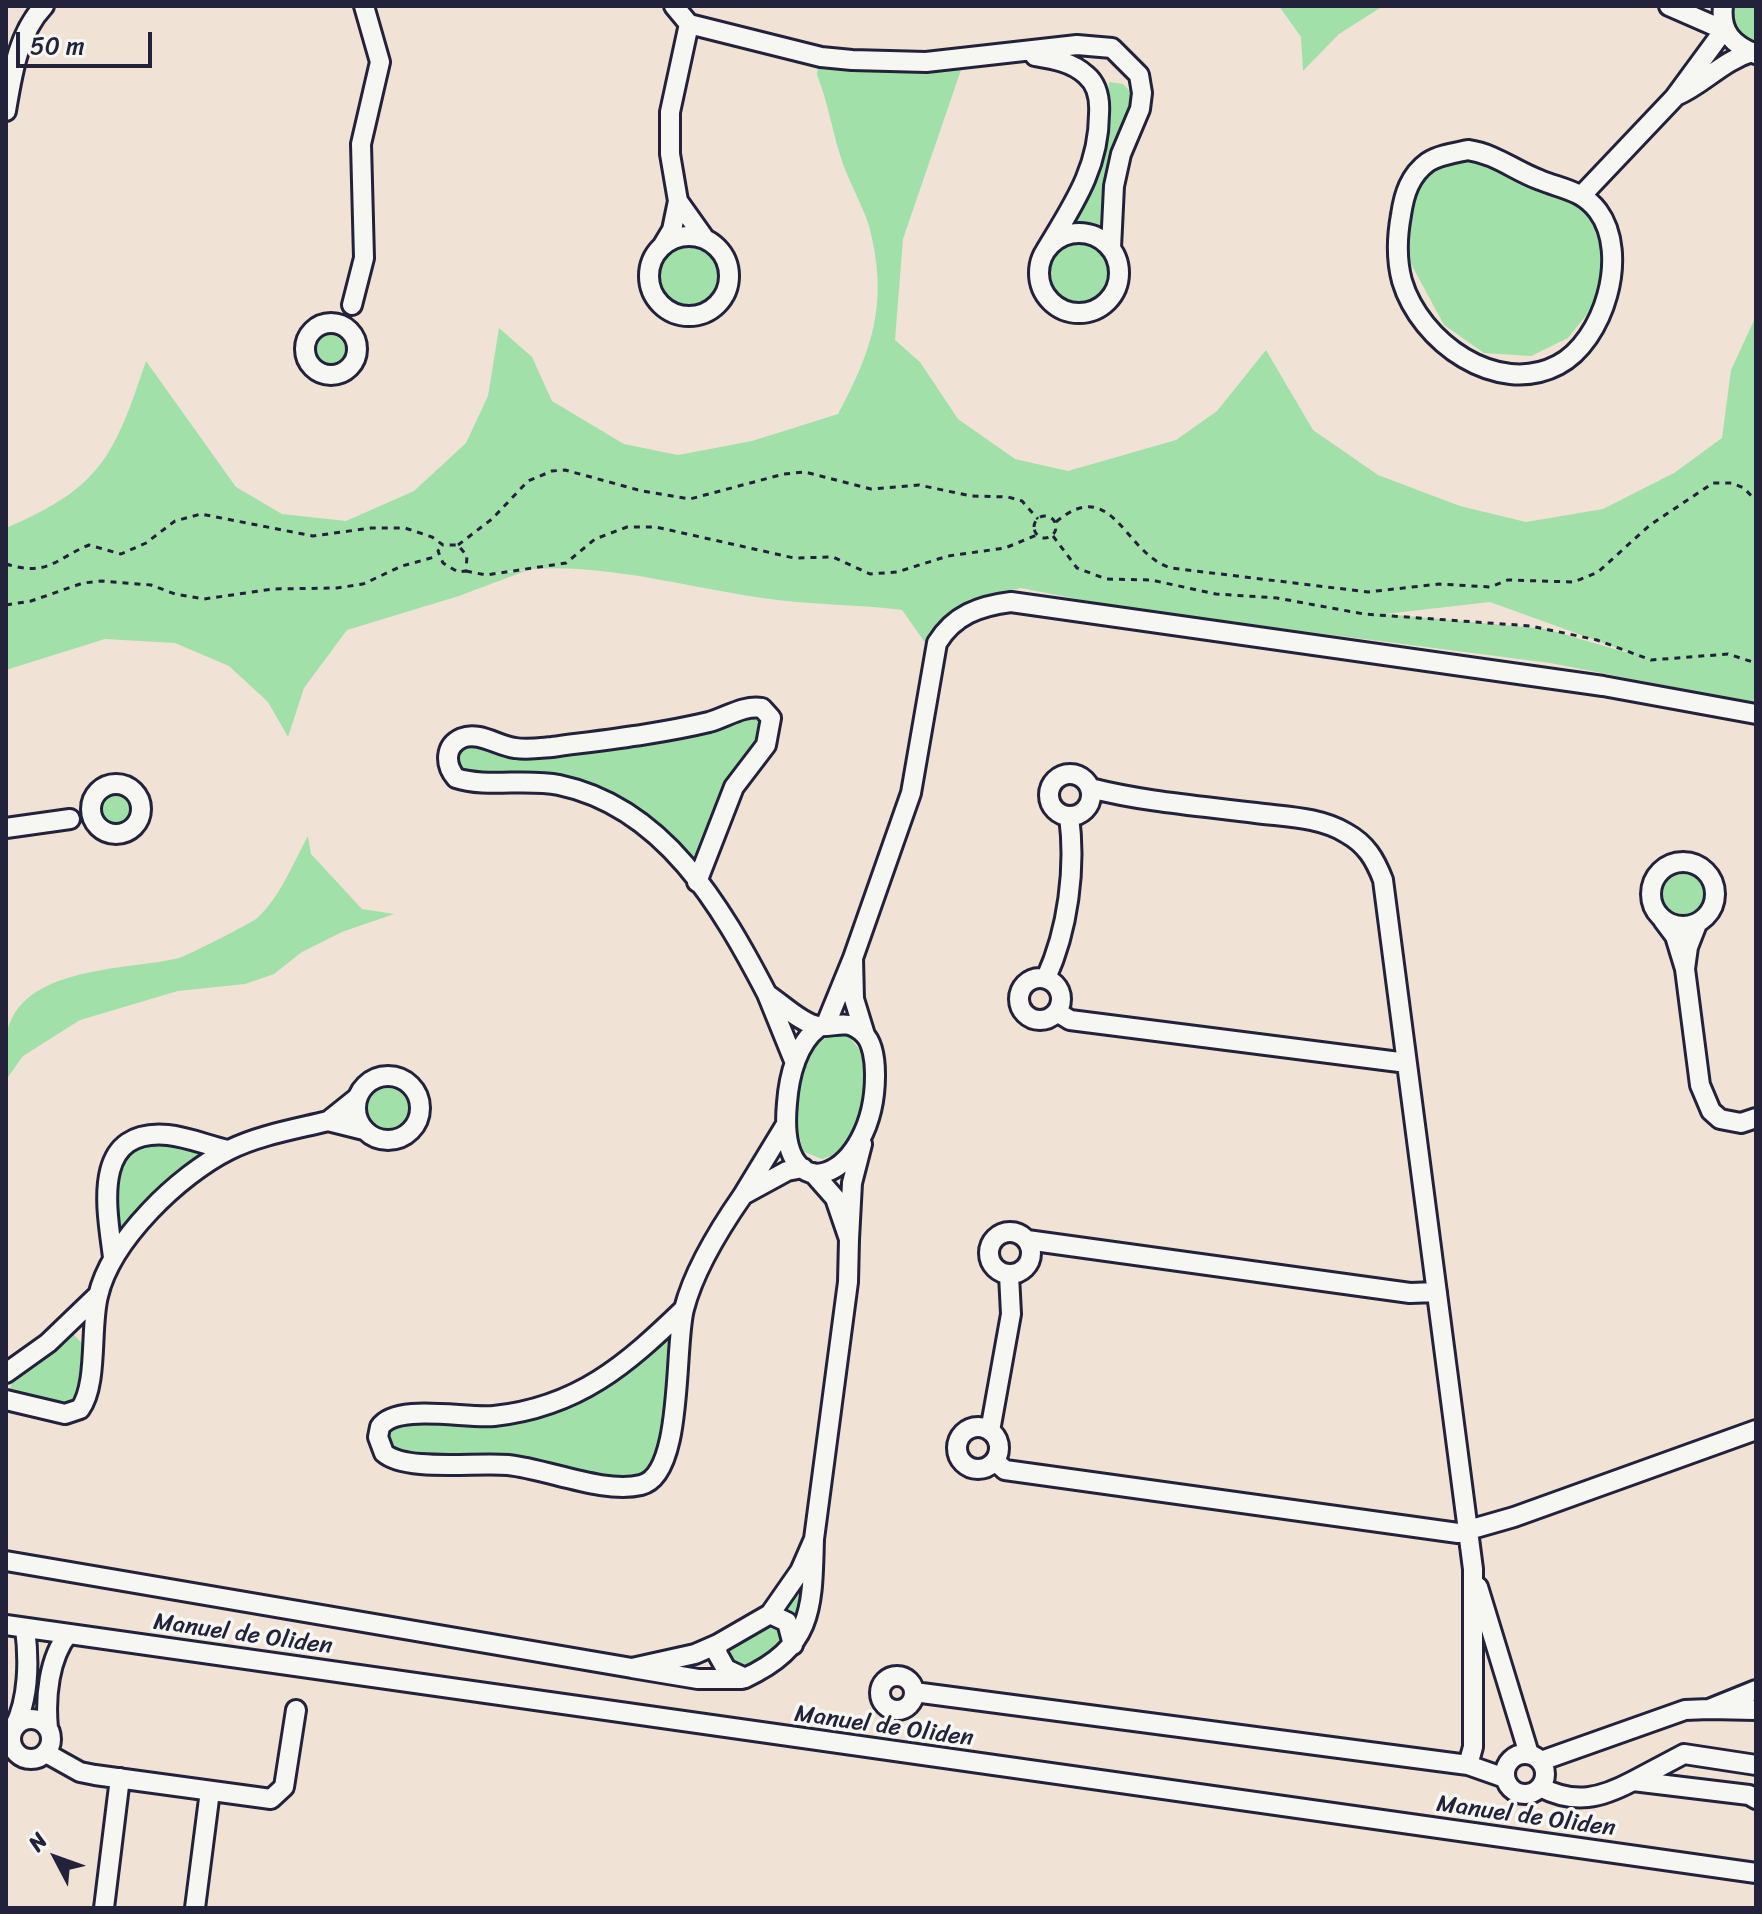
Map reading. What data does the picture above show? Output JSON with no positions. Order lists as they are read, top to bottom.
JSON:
{
  "streets": {
    "street": ["Manuel de Oliden"]
  },
  "scale_bar": "50 m",
  "north": "top left"
}
